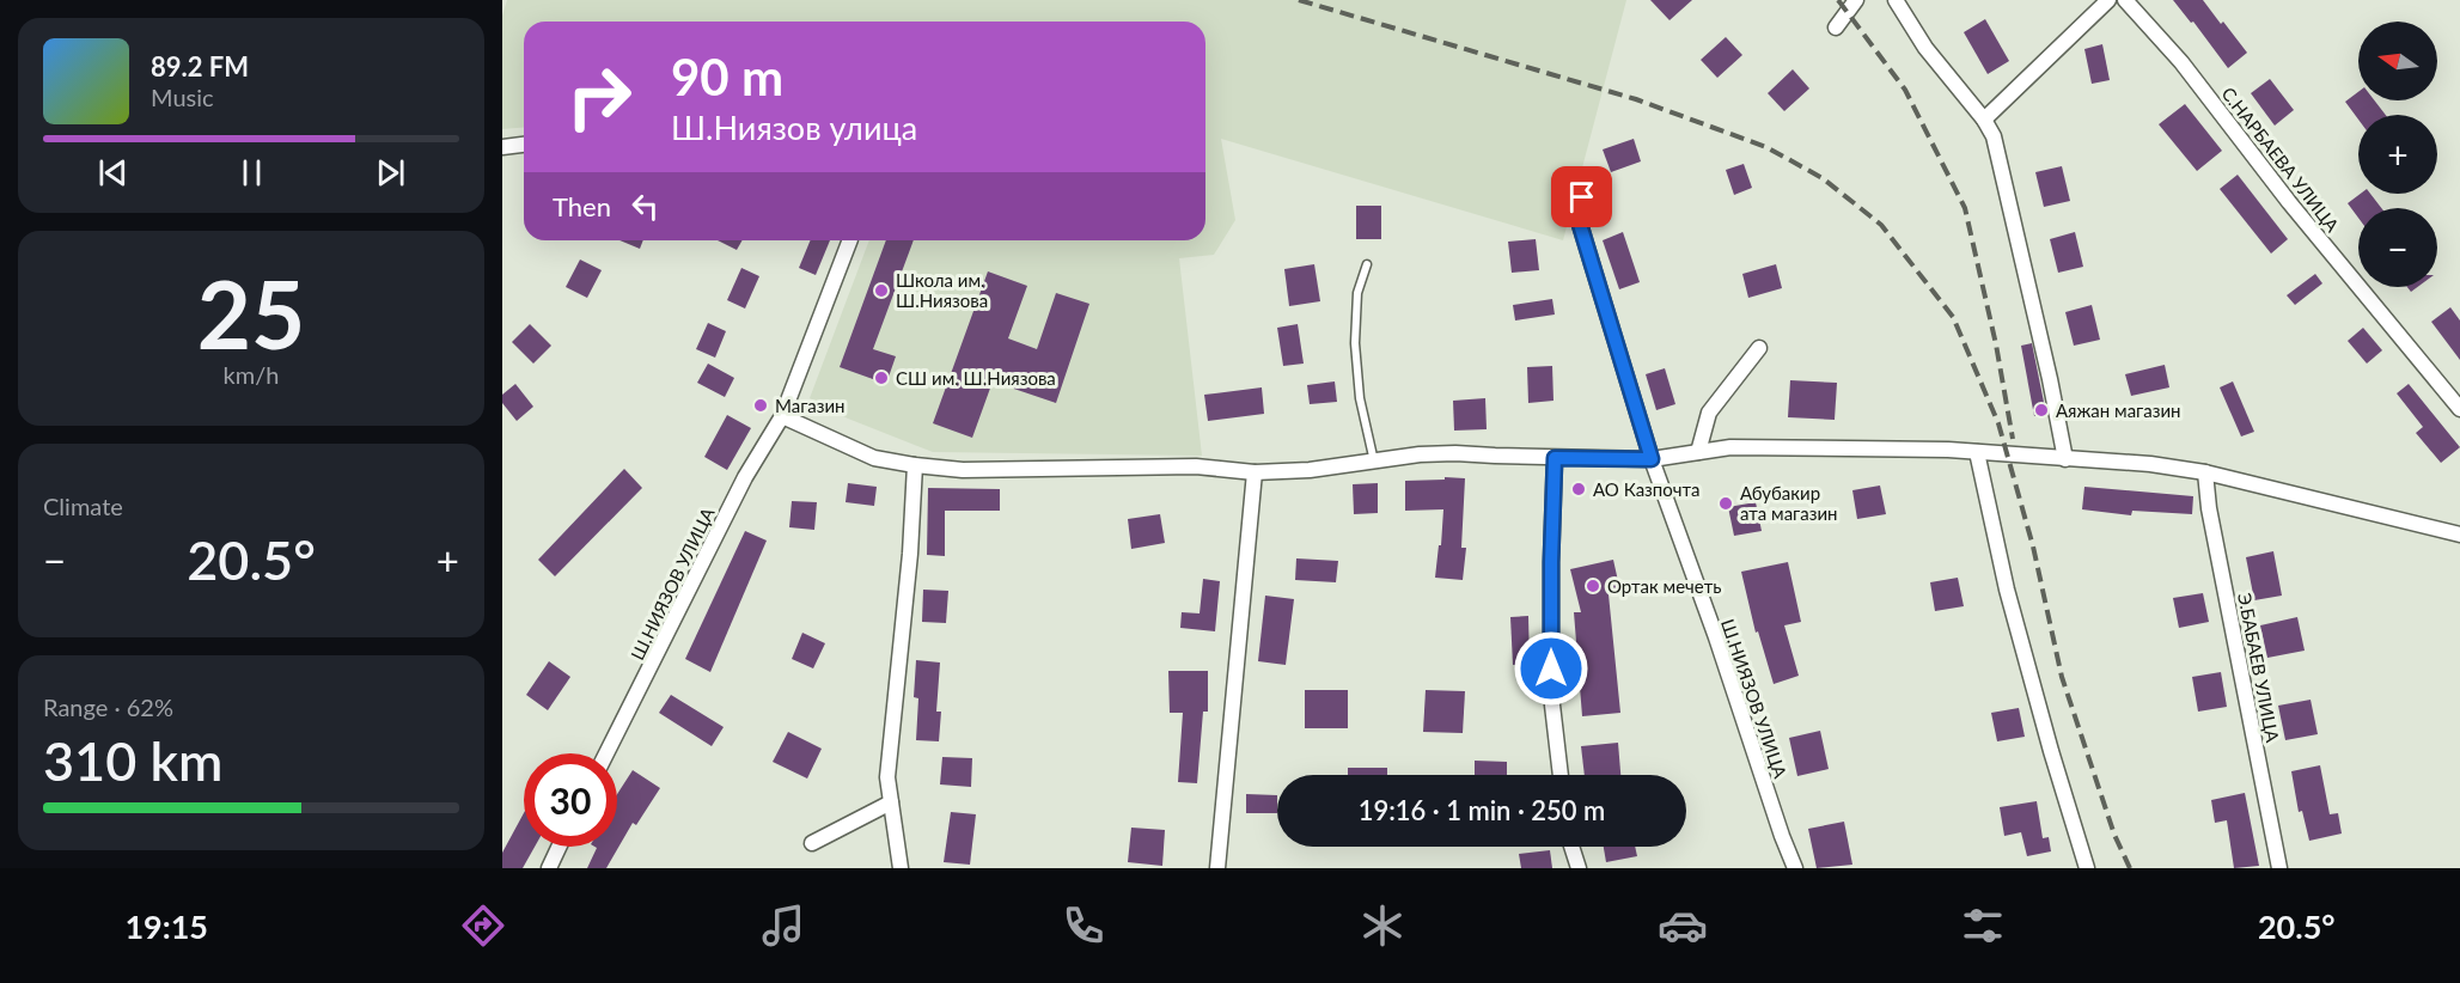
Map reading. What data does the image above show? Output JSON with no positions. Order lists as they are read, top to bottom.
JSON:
{
  "streets": {
    "street": ["С.НАРБАЕВА УЛИЦА", "Ш.НИЯЗОВ УЛИЦА", "Э.БАБАЕВ УЛИЦА"]
  },
  "places": [
    "Школа им. Ш.Ниязова",
    "СШ им. Ш.Ниязова",
    "Магазин",
    "Аяжан магазин",
    "АО Казпочта",
    "Абубакир ата магазин",
    "Ортак мечеть"
  ],
  "north": "left",
  "page": {
    "map_buttons": ["+", "−"],
    "turn": ["90 m", "Ш.Ниязов улица"],
    "song": ["89.2 FM", "Music"],
    "then": "Then",
    "tile": [
      ["25", "km/h"],
      "Climate",
      ["Range · 62%", "310 km"]
    ],
    "heat": ["−", "20.5°", "+"],
    "limit": "30",
    "trip": "19:16 · 1 min · 250 m",
    "tabs": ["19:15", "20.5°"]
  }
}
